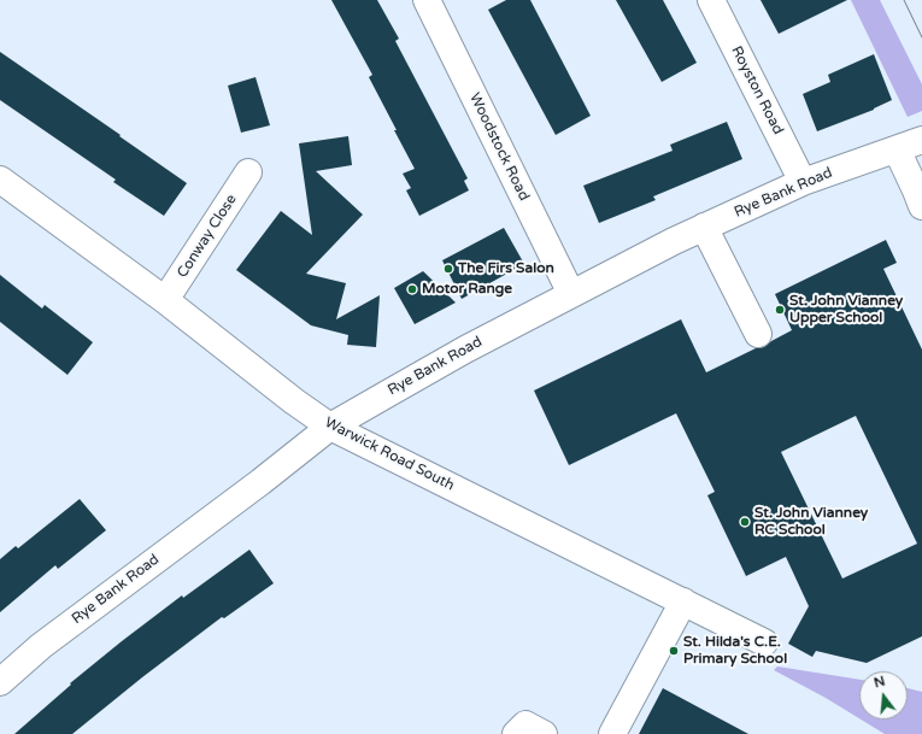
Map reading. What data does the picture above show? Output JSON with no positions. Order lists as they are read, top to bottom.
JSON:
{
  "streets": {
    "street": [
      "Royston Road",
      "Woodstock Road",
      "Rye Bank Road",
      "Conway Close",
      "Warwick Road South"
    ]
  },
  "crossings": [
    ["Royston Road", "Rye Bank Road"],
    ["Woodstock Road", "Rye Bank Road"],
    ["Rye Bank Road", "Warwick Road South"],
    ["Conway Close", "Warwick Road South"]
  ],
  "places": [
    "The Firs Salon",
    "Motor Range",
    "St. John Vianney Upper School",
    "St. John Vianney RC School",
    "St. Hilda's C.E. Primary School"
  ],
  "north": "top"
}
